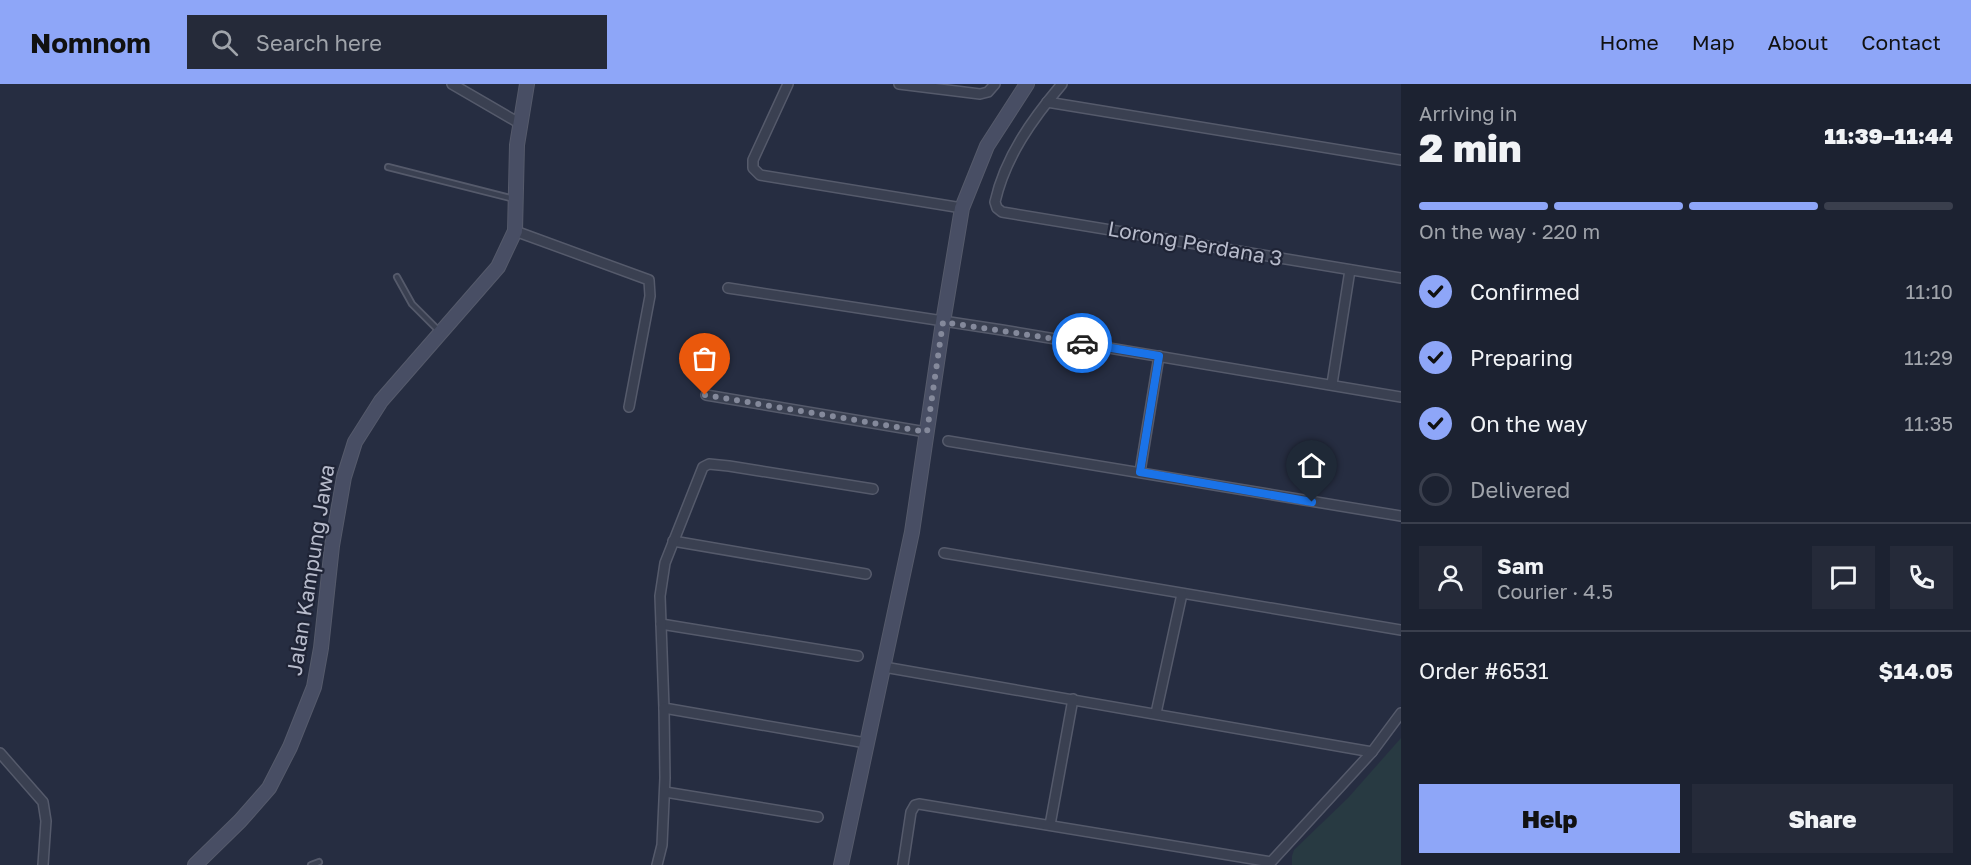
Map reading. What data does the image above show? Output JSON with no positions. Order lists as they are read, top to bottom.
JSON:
{
  "streets": {
    "street": ["Lorong Perdana 3", "Jalan Kampung Jawa"]
  },
  "page": {
    "header": "Nomnom",
    "search": "Search here",
    "nav": [
      "Home",
      "Map",
      "About",
      "Contact"
    ],
    "heading": ["2 min", "Arriving in", "11:39–11:44"],
    "panel": [
      "Sam",
      "Courier · 4.5",
      "Order #6531",
      "$14.05"
    ],
    "bar": "On the way · 220 m",
    "list": [
      ["Confirmed", "11:10"],
      ["Preparing", "11:29"],
      ["On the way", "11:35"],
      "Delivered"
    ],
    "buttons": ["Help", "Share"]
  }
}
